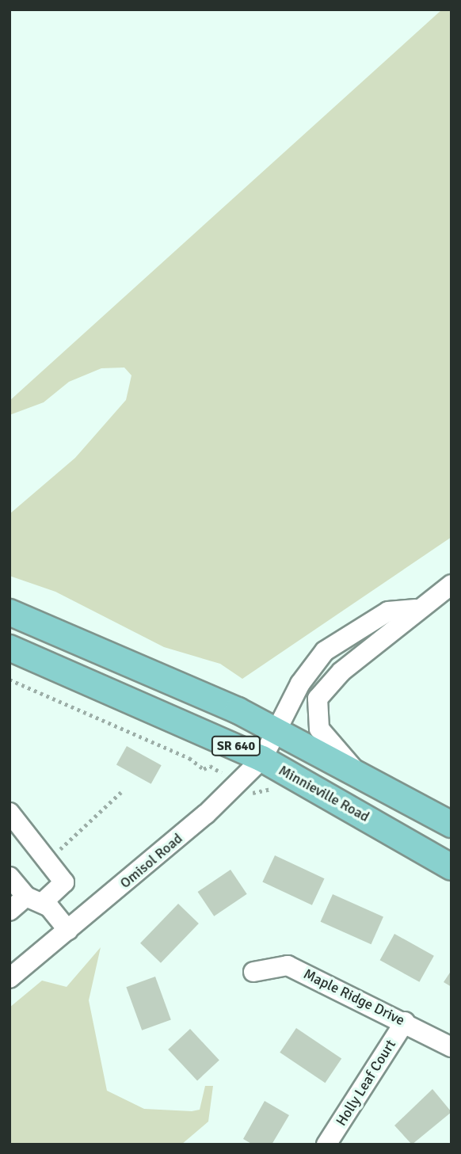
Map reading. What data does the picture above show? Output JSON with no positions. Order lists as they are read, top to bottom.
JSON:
{
  "streets": {
    "main road": ["SR 640", "Minnieville Road"],
    "street": ["Omisol Road", "Maple Ridge Drive", "Holly Leaf Court"]
  },
  "crossings": [
    ["SR 640", "Omisol Road"],
    ["Minnieville Road", "Omisol Road"],
    ["Maple Ridge Drive", "Holly Leaf Court"]
  ]
}
